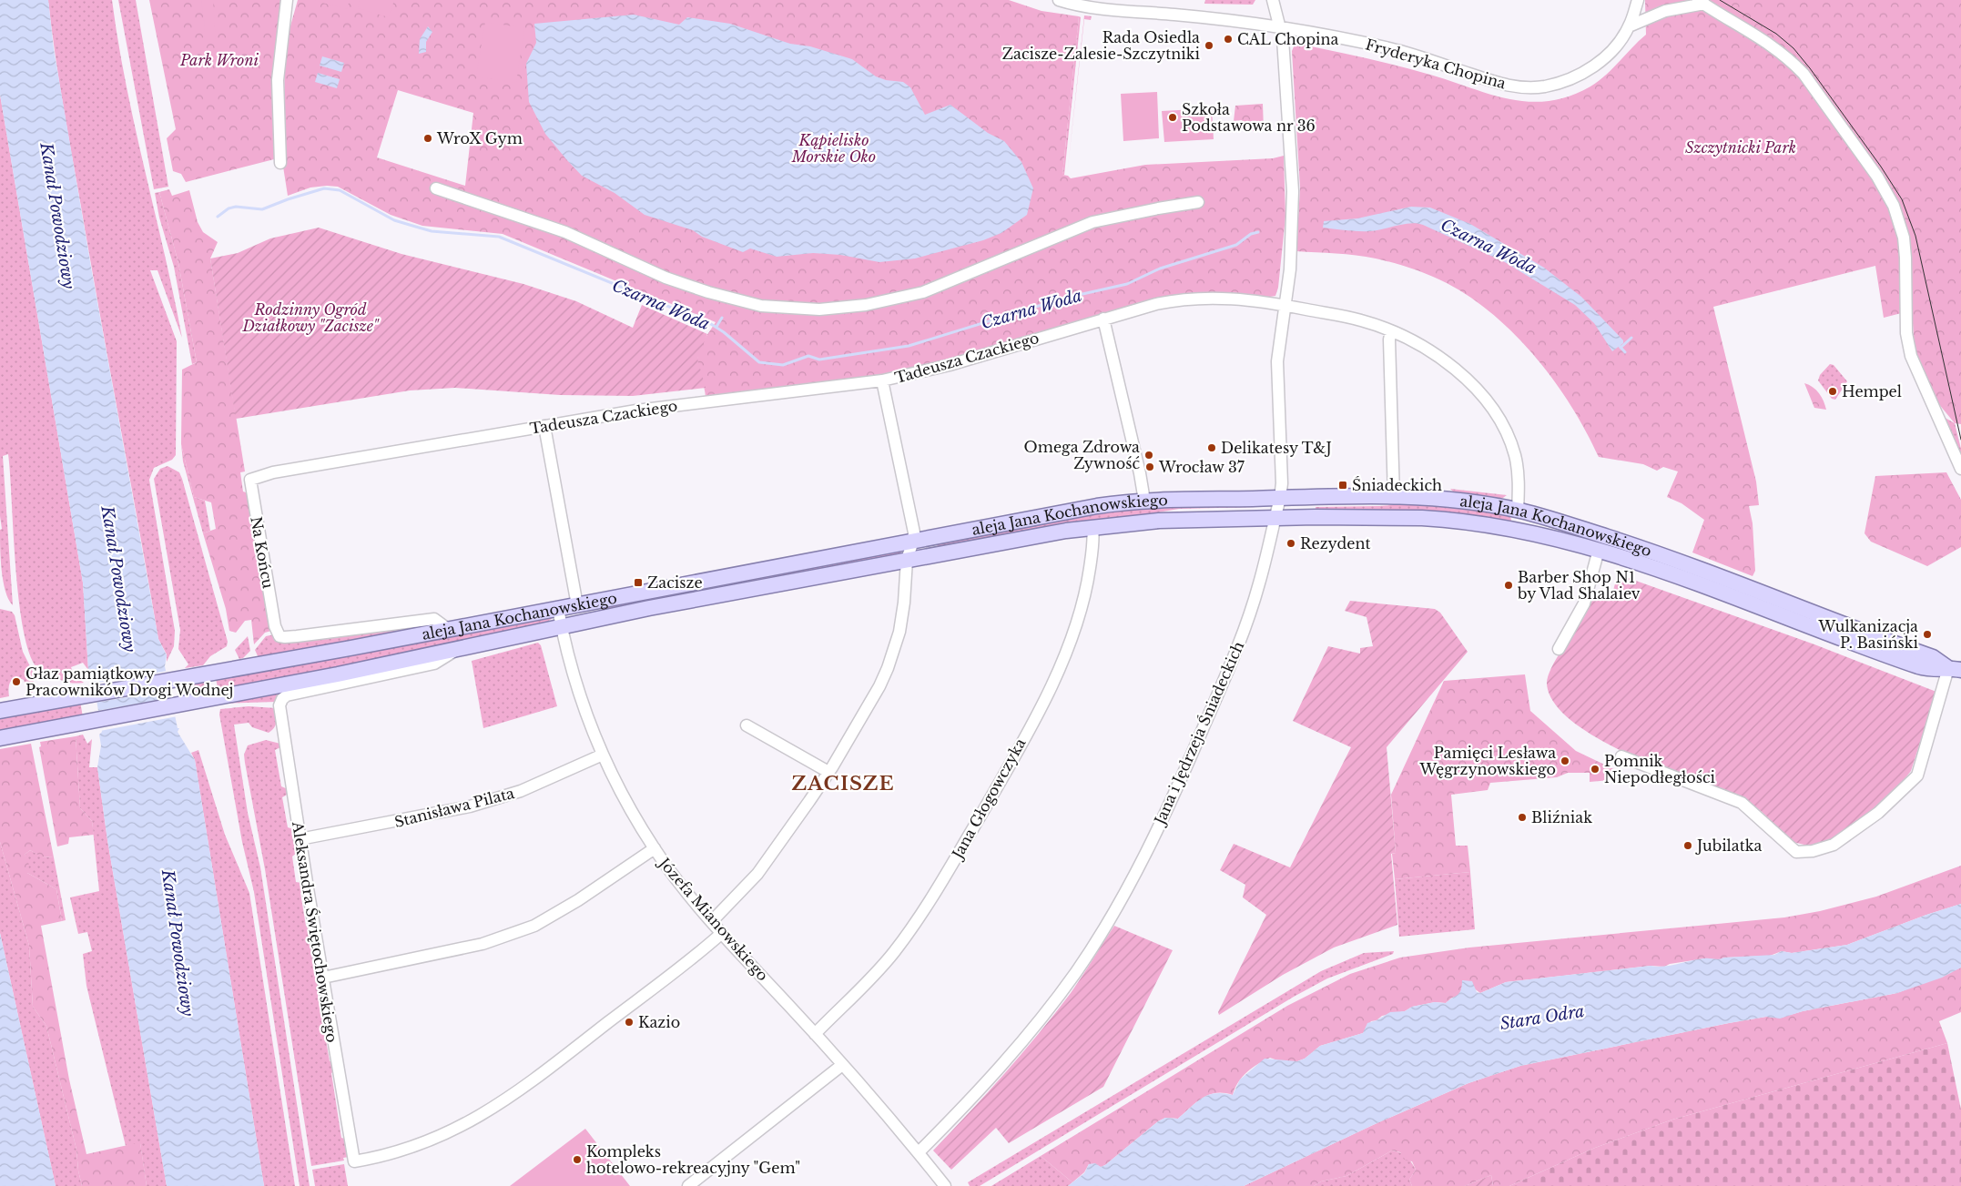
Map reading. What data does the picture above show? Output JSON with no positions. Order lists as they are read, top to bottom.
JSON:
{
  "streets": {
    "main road": ["aleja Jana Kochanowskiego"],
    "street": [
      "Fryderyka Chopina",
      "Tadeusza Czackiego",
      "Na Końcu",
      "Jana i Jędrzeja Śniadeckich",
      "Jana Głogowczyka",
      "Stanisława Pilata",
      "Józefa Mianowskiego",
      "Aleksandra Świętochowskiego"
    ]
  },
  "crossings": [
    ["Fryderyka Chopina", "Jana i Jędrzeja Śniadeckich"],
    ["Tadeusza Czackiego", "aleja Jana Kochanowskiego"],
    ["Tadeusza Czackiego", "Na Końcu"],
    ["Tadeusza Czackiego", "Jana i Jędrzeja Śniadeckich"],
    ["aleja Jana Kochanowskiego", "Na Końcu"],
    ["aleja Jana Kochanowskiego", "Jana i Jędrzeja Śniadeckich"],
    ["aleja Jana Kochanowskiego", "Jana Głogowczyka"],
    ["aleja Jana Kochanowskiego", "Józefa Mianowskiego"],
    ["aleja Jana Kochanowskiego", "Aleksandra Świętochowskiego"],
    ["Jana i Jędrzeja Śniadeckich", "Józefa Mianowskiego"],
    ["Jana Głogowczyka", "Józefa Mianowskiego"],
    ["Stanisława Pilata", "Józefa Mianowskiego"],
    ["Stanisława Pilata", "Aleksandra Świętochowskiego"],
    ["Józefa Mianowskiego", "Aleksandra Świętochowskiego"]
  ],
  "districts": ["ZACISZE"],
  "water": ["Kanał Powodziowy", "Czarna Woda", "Stara Odra"],
  "parks": [
    "Park Wroni",
    "Kąpielisko Morskie Oko",
    "Szczytnicki Park",
    "Rodzinny Ogród Działkowy \"Zacisze\""
  ],
  "places": {
    "other": [
      "CAL Chopina",
      "Rada Osiedla Zacisze-Zalesie-Szczytniki",
      "Szkoła Podstawowa nr 36",
      "WroX Gym",
      "Hempel",
      "Delikatesy T&J",
      "Omega Zdrowa Zywność",
      "Wrocław 37",
      "Rezydent",
      "Barber Shop N1 by Vlad Shalaiev",
      "Wulkanizacja P. Basiński",
      "Głaz pamiątkowy Pracowników Drogi Wodnej",
      "Pamięci Lesława Węgrzynowskiego",
      "Pomnik Niepodłegłości",
      "Bliźniak",
      "Jubilatka",
      "Kazio",
      "Kompleks hotelowo-rekreacyjny \"Gem\""
    ],
    "transit": ["Śniadeckich", "Zacisze"]
  }
}
